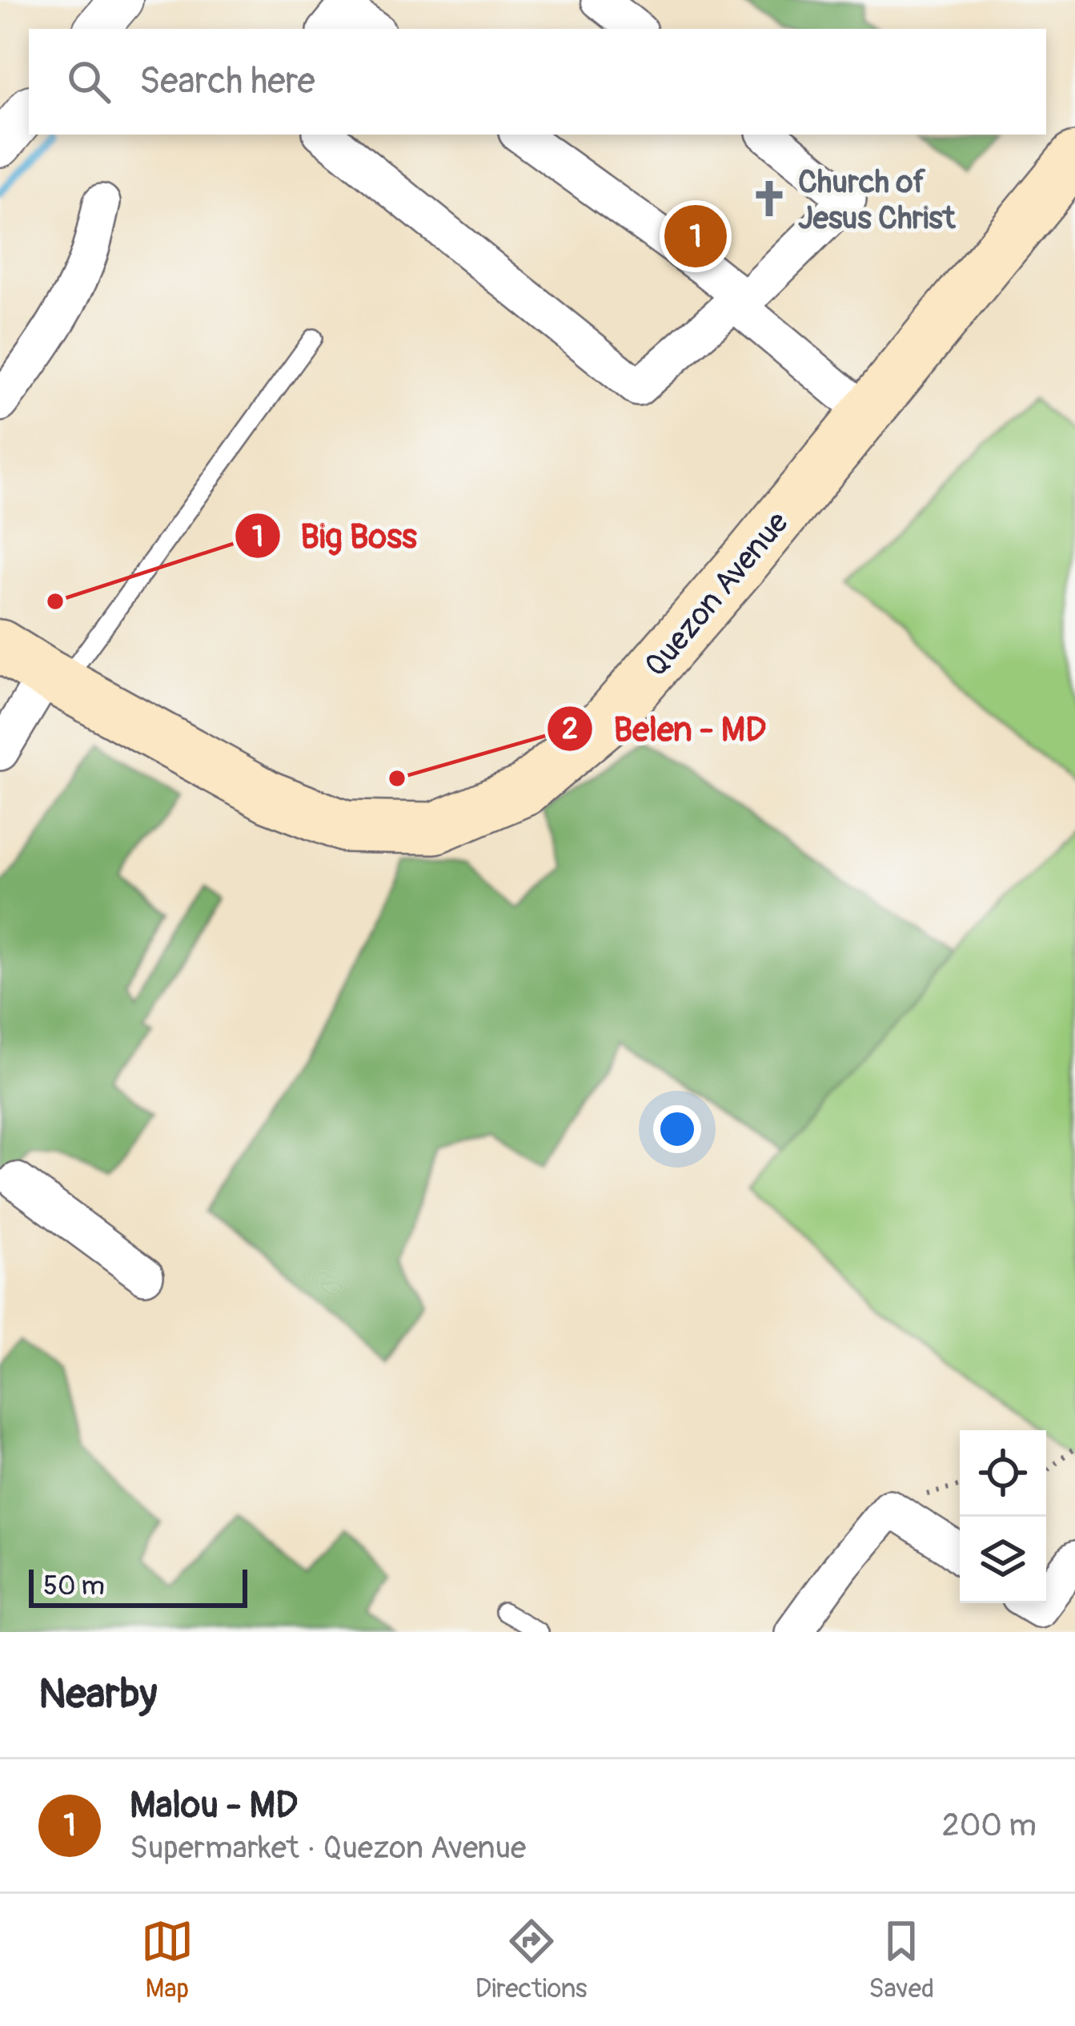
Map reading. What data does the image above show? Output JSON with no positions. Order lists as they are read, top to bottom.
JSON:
{
  "streets": {
    "main road": ["Quezon Avenue"]
  },
  "places": {
    "church": ["Church of Jesus Christ"],
    "other": ["Big Boss", "Belen - MD"]
  },
  "scale_bar": "50 m",
  "page": {
    "search": "Search here",
    "pins": "1",
    "scale": "50 m",
    "heading": "Nearby",
    "list": [
      {
        "mark": "1",
        "name": "Malou - MD",
        "note": "Supermarket · Quezon Avenue",
        "value": "200 m"
      }
    ],
    "nav": ["Map", "Directions", "Saved"]
  }
}
